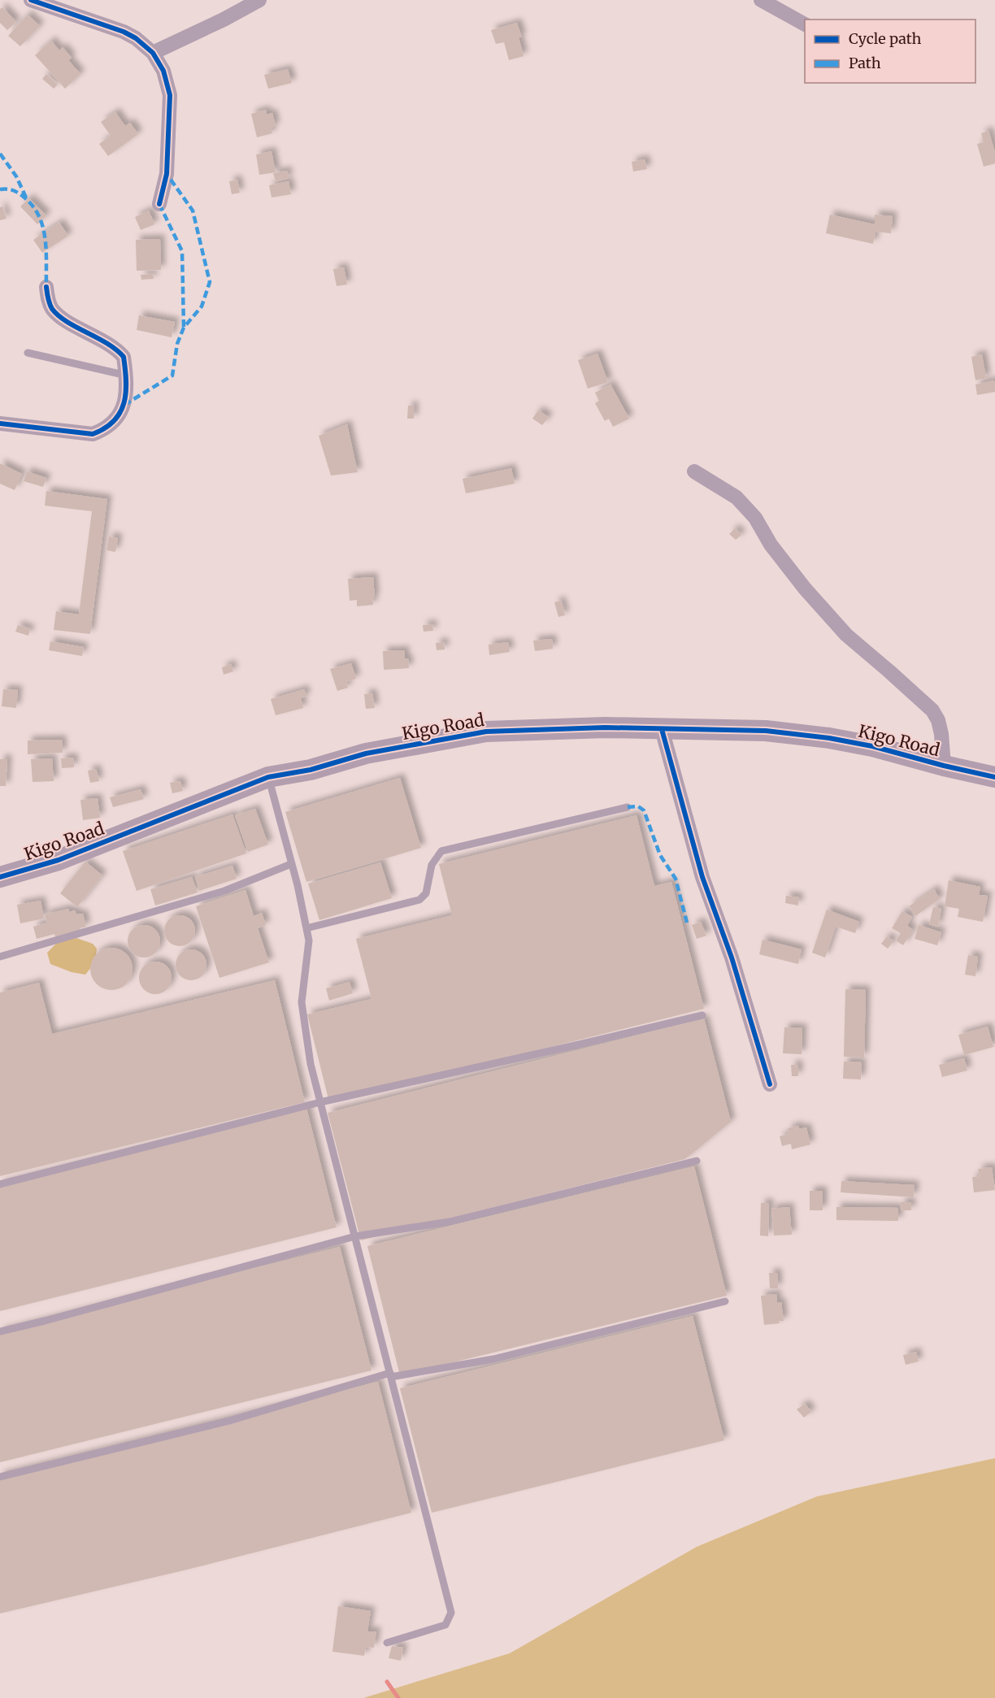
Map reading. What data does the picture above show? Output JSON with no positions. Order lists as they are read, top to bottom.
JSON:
{
  "streets": {
    "street": ["Kigo Road"]
  },
  "legend": ["Cycle path", "Path"]
}
